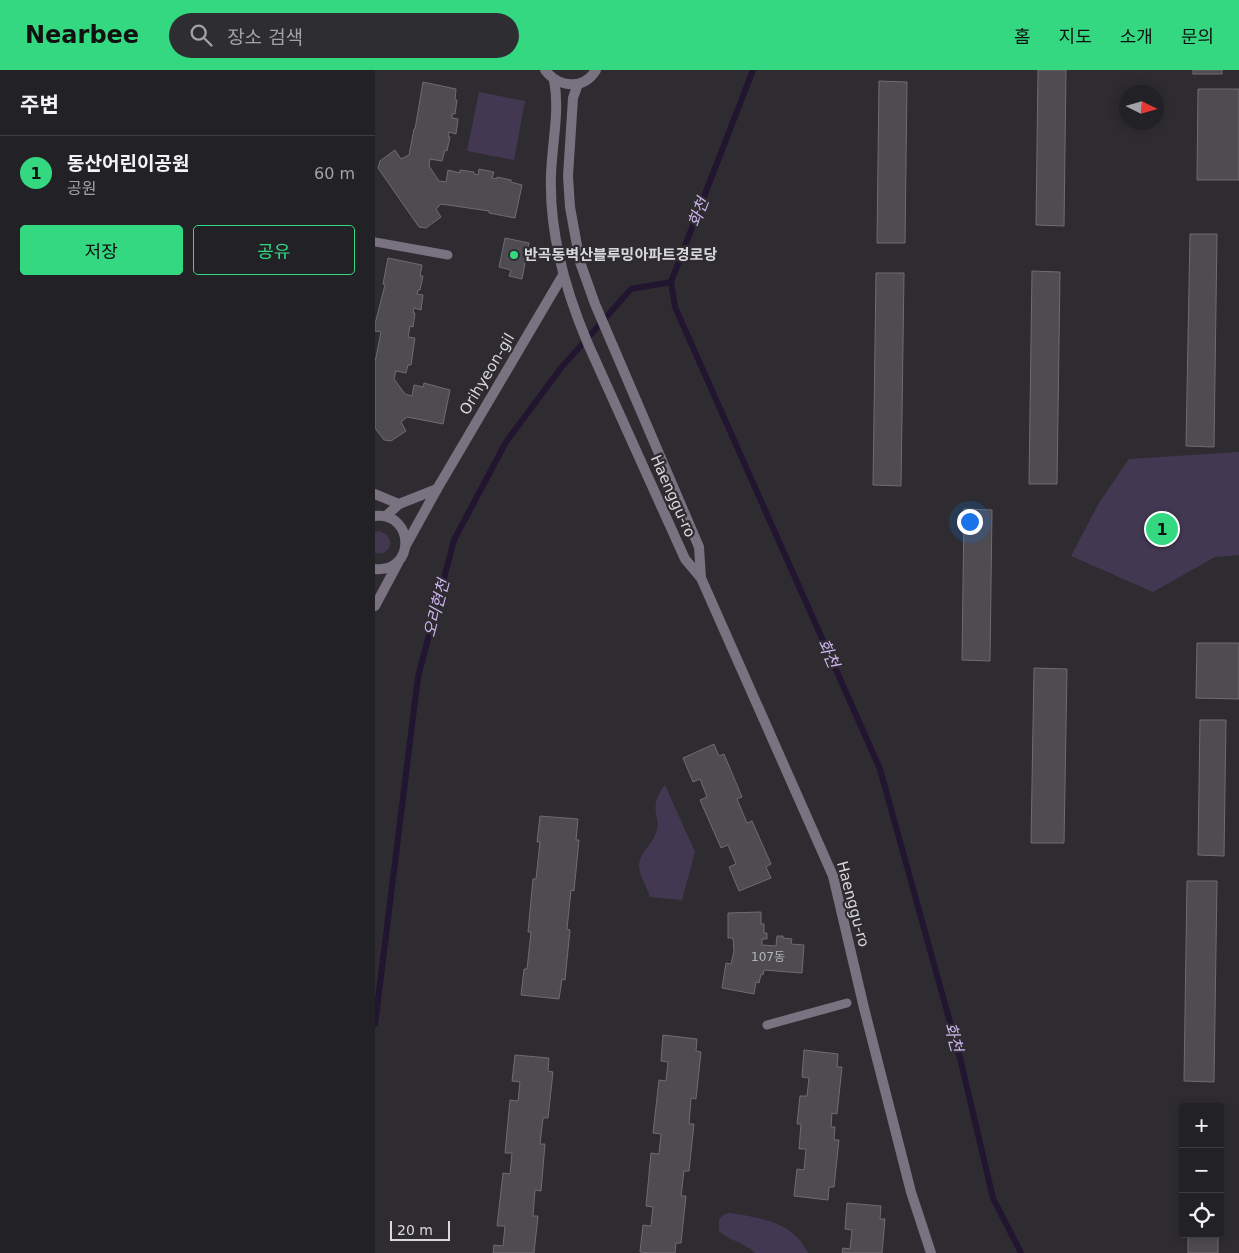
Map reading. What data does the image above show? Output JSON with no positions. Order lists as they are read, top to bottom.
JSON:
{
  "streets": {
    "street": ["Orihyeon-gil", "Haenggu-ro"]
  },
  "crossings": [
    ["Orihyeon-gil", "Haenggu-ro"]
  ],
  "water": ["화천", "오리현천"],
  "places": ["반곡동벽산블루밍아파트경로당"],
  "house_numbers": ["107동"],
  "scale_bar": "20 m",
  "north": "right",
  "page": {
    "header": "Nearbee",
    "search": "장소 검색",
    "nav": [
      "홈",
      "지도",
      "소개",
      "문의"
    ],
    "heading": "주변",
    "list": [
      {
        "mark": "1",
        "name": "동산어린이공원",
        "note": "공원",
        "value": "60 m"
      }
    ],
    "buttons": ["저장", "공유"],
    "pins": "1",
    "map_buttons": ["+", "−"],
    "scale": "20 m"
  }
}
